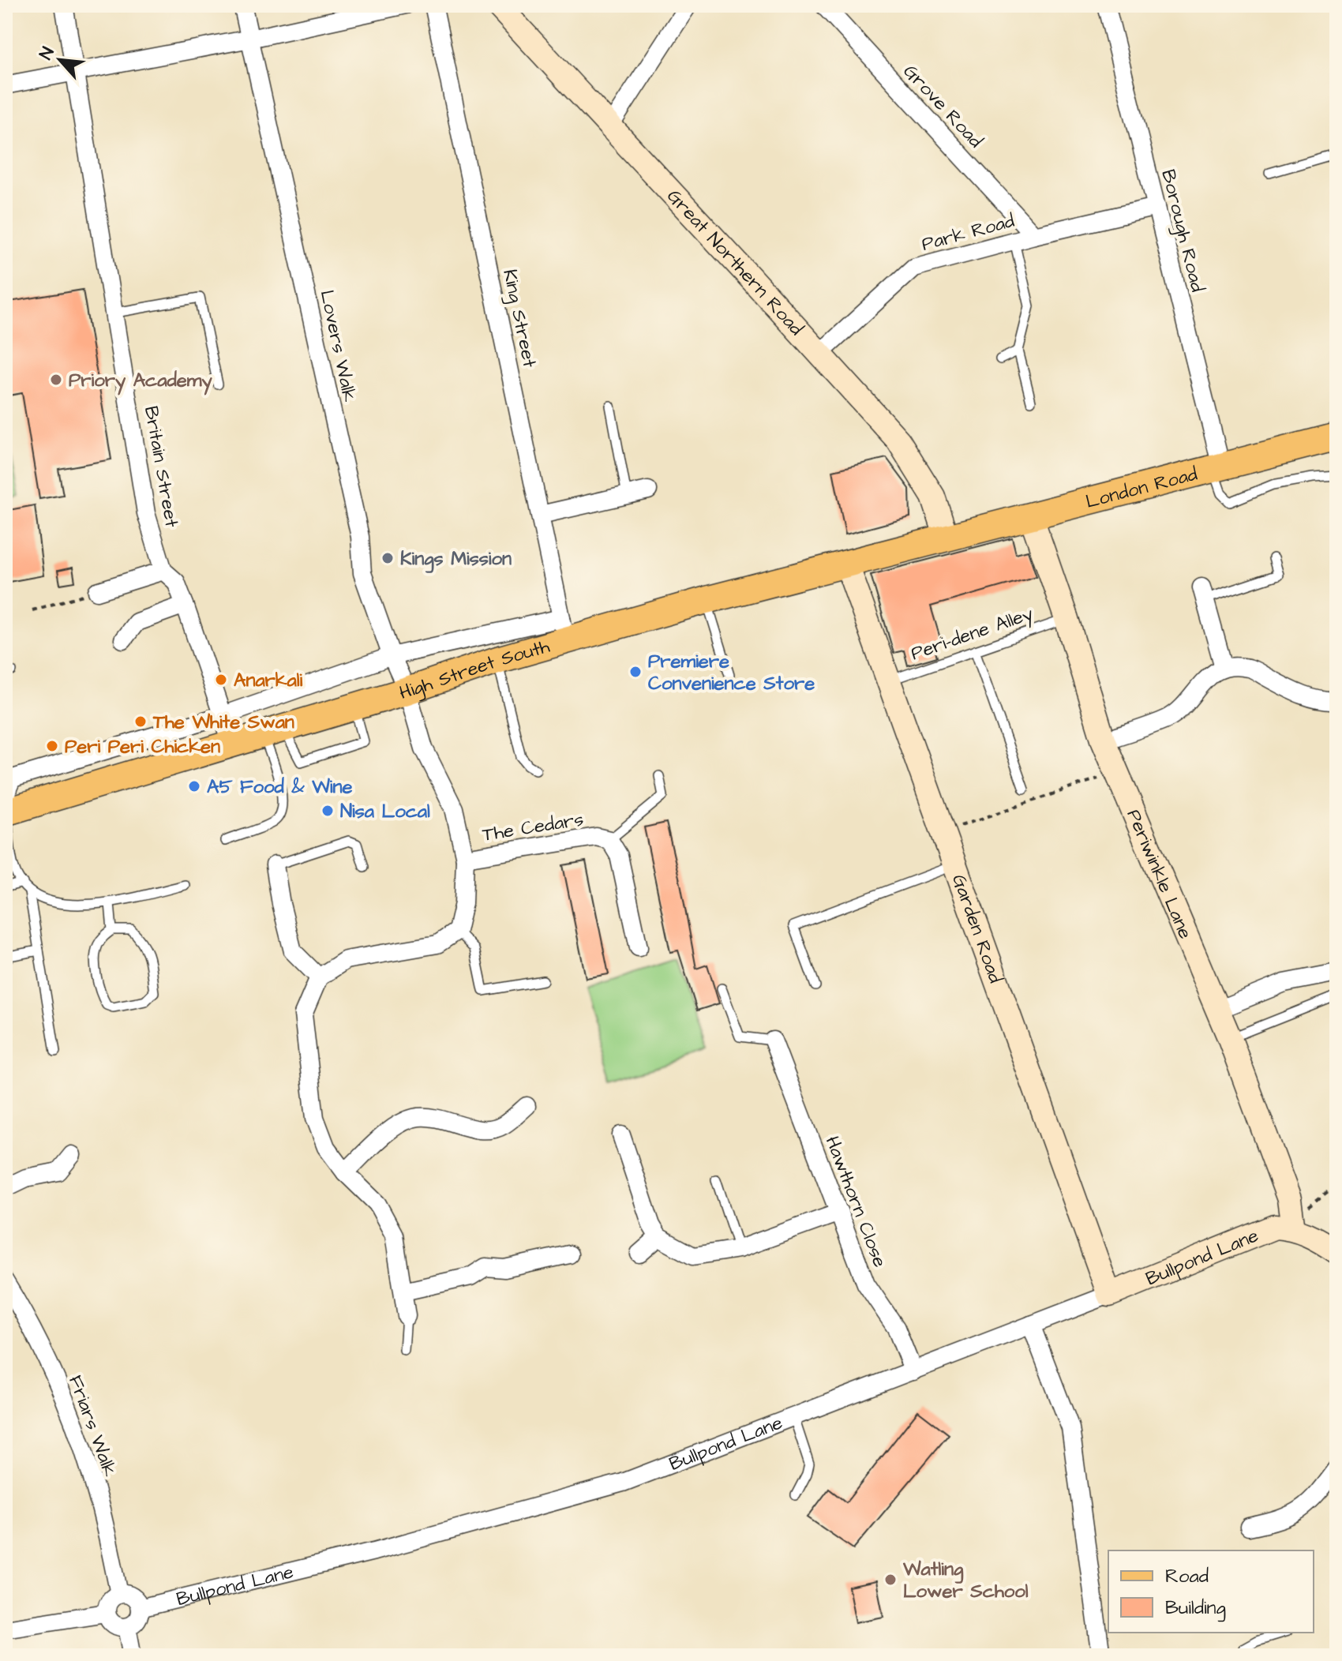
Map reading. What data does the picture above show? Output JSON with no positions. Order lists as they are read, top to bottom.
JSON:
{
  "streets": {
    "main road": ["London Road", "High Street South"],
    "street": [
      "Grove Road",
      "Borough Road",
      "Park Road",
      "Great Northern Road",
      "King Street",
      "Lovers Walk",
      "Britain Street",
      "The Cedars",
      "Periwinkle Lane",
      "Garden Road",
      "Hawthorn Close",
      "Bullpond Lane",
      "Friars Walk"
    ],
    "lane": ["Peri-dene Alley"]
  },
  "crossings": [
    ["Grove Road", "Park Road"],
    ["Borough Road", "Park Road"],
    ["Borough Road", "London Road"],
    ["Park Road", "Great Northern Road"],
    ["Great Northern Road", "London Road"],
    ["Great Northern Road", "High Street South"],
    ["King Street", "High Street South"],
    ["Lovers Walk", "High Street South"],
    ["Lovers Walk", "The Cedars"],
    ["Britain Street", "High Street South"],
    ["London Road", "High Street South"],
    ["London Road", "Periwinkle Lane"],
    ["Peri-dene Alley", "Periwinkle Lane"],
    ["Peri-dene Alley", "Garden Road"],
    ["High Street South", "Garden Road"],
    ["Periwinkle Lane", "Bullpond Lane"],
    ["Garden Road", "Bullpond Lane"],
    ["Hawthorn Close", "Bullpond Lane"],
    ["Bullpond Lane", "Friars Walk"]
  ],
  "places": [
    "Priory Academy",
    "Kings Mission",
    "Premiere Convenience Store",
    "Anarkali",
    "The White Swan",
    "Peri Peri Chicken",
    "A5 Food & Wine",
    "Nisa Local",
    "Watling Lower School"
  ],
  "legend": ["Road", "Building"],
  "north": "top left"
}
